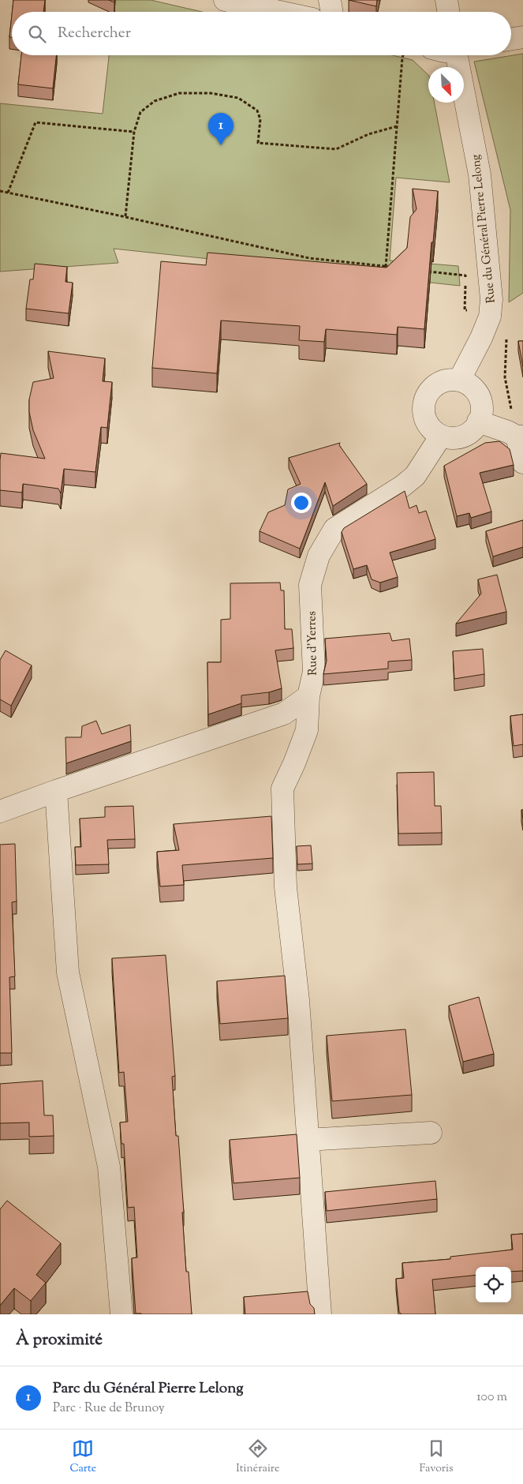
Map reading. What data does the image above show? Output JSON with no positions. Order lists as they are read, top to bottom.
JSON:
{
  "streets": {
    "street": ["Rue du Général Pierre Lelong", "Rue d'Yerres"]
  },
  "crossings": [
    ["Rue du Général Pierre Lelong", "Rue d'Yerres"]
  ],
  "north": "bottom right",
  "page": {
    "search": "Rechercher",
    "pins": "1",
    "heading": "À proximité",
    "list": [
      {
        "mark": "1",
        "name": "Parc du Général Pierre Lelong",
        "note": "Parc · Rue de Brunoy",
        "value": "100 m"
      }
    ],
    "nav": ["Carte", "Itinéraire", "Favoris"]
  }
}
